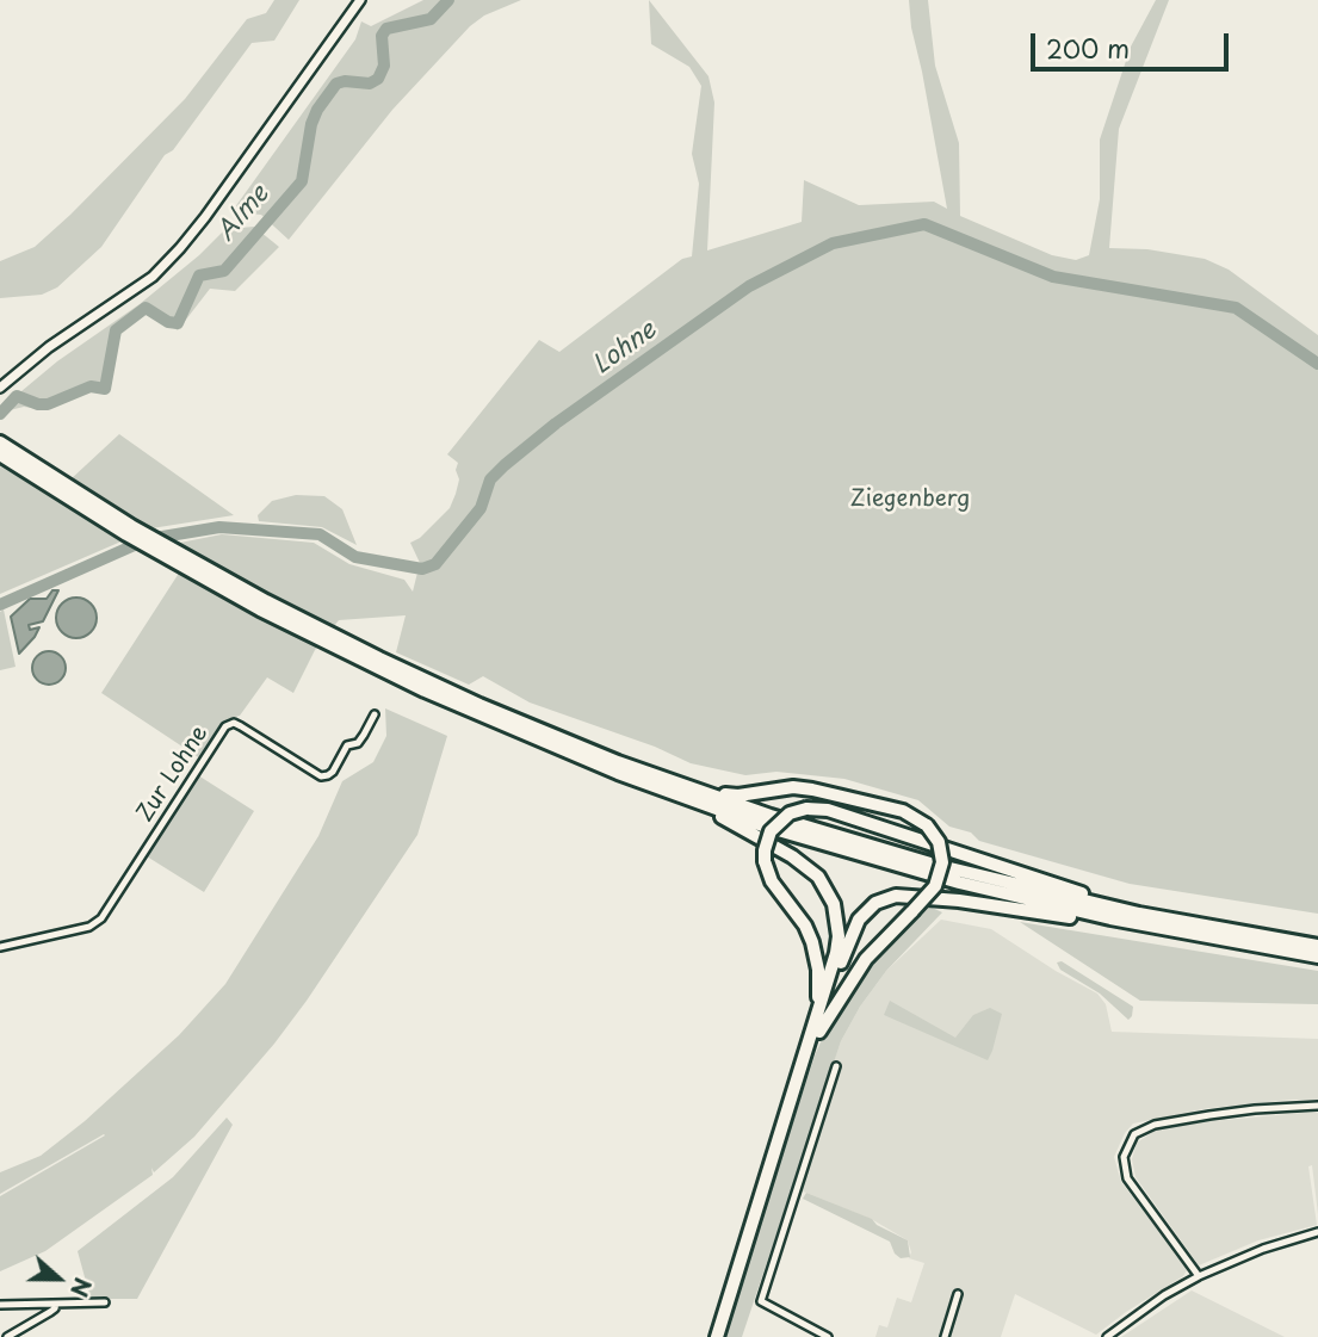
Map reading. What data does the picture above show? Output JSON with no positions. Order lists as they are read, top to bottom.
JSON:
{
  "streets": {
    "street": ["Zur Lohne"]
  },
  "water": ["Alme", "Lohne"],
  "parks": ["Ziegenberg"],
  "scale_bar": "200 m",
  "north": "right"
}
